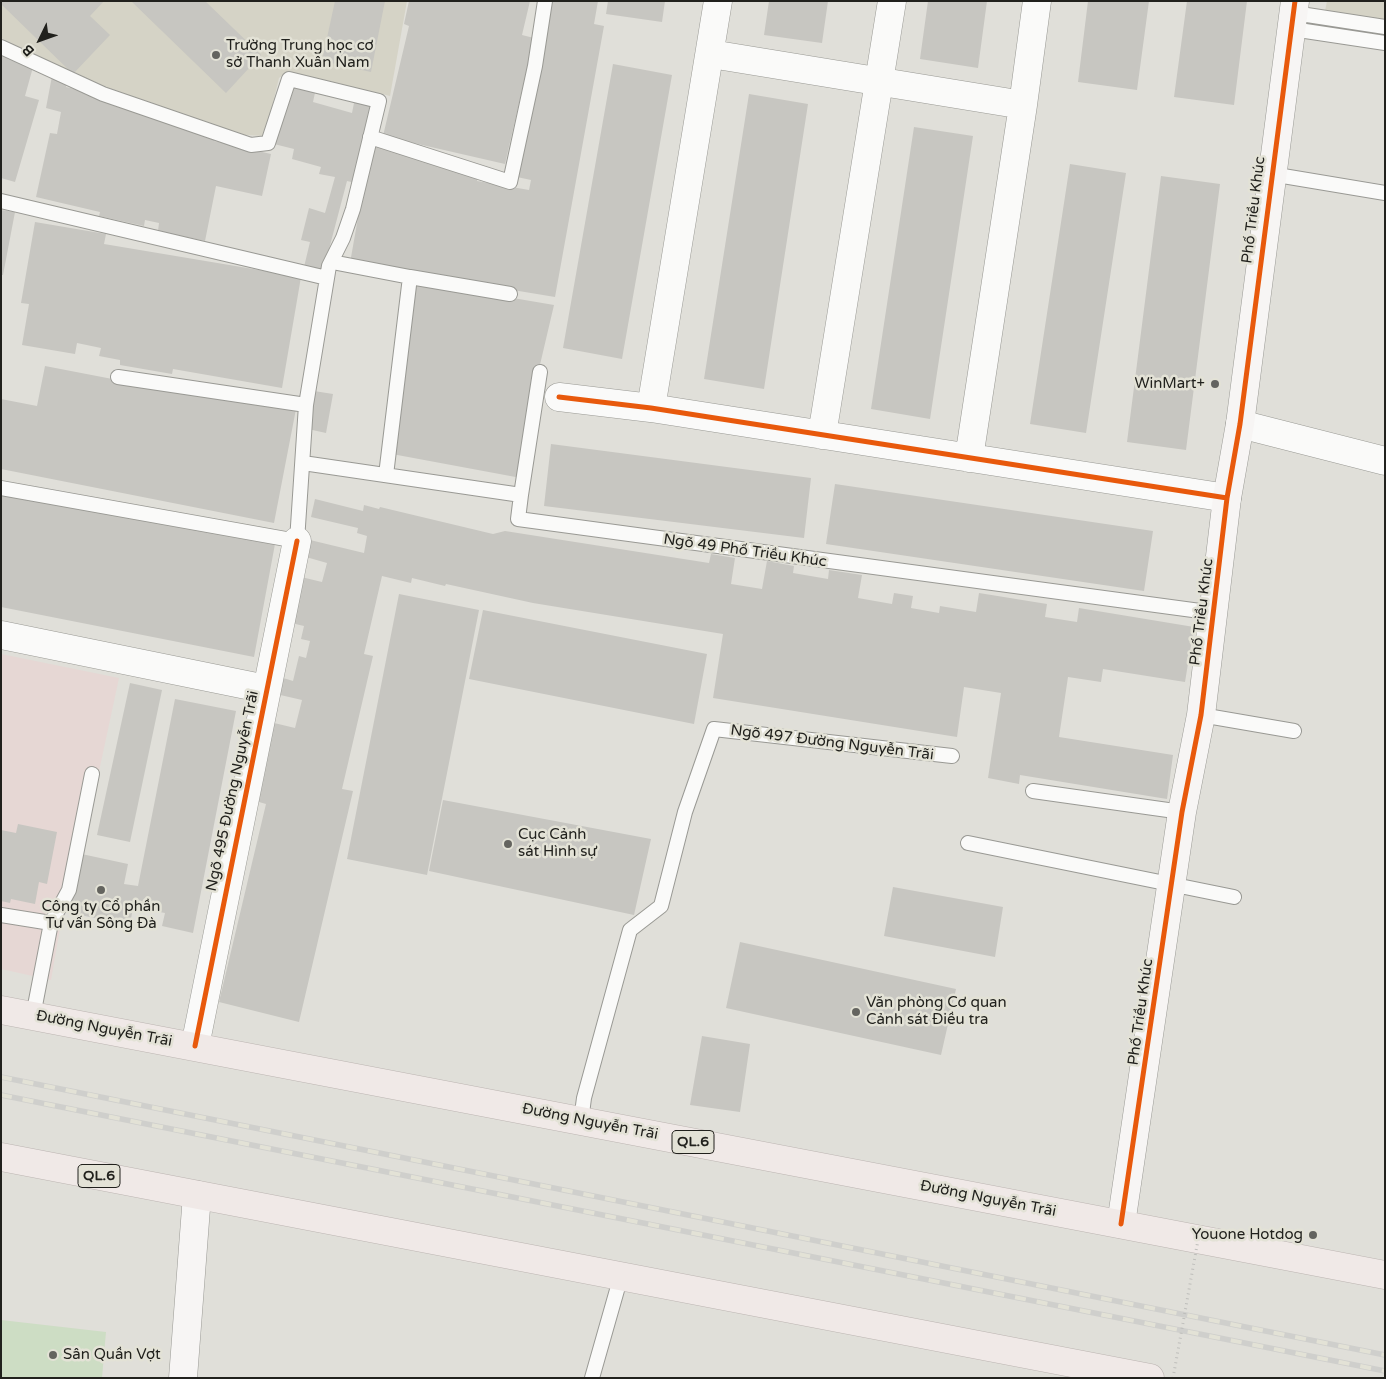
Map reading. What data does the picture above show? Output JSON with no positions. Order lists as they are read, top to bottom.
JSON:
{
  "streets": {
    "highway": ["Đường Nguyễn Trãi", "QL.6"],
    "street": ["Phố Triều Khúc", "Ngõ 495 Đường Nguyễn Trãi"],
    "lane": ["Ngõ 49 Phố Triều Khúc", "Ngõ 497 Đường Nguyễn Trãi"]
  },
  "crossings": [
    ["Phố Triều Khúc", "Ngõ 49 Phố Triều Khúc"],
    ["Phố Triều Khúc", "Đường Nguyễn Trãi"],
    ["Ngõ 497 Đường Nguyễn Trãi", "Đường Nguyễn Trãi"],
    ["Ngõ 495 Đường Nguyễn Trãi", "Đường Nguyễn Trãi"]
  ],
  "places": [
    "Trường Trung học cơ sở Thanh Xuân Nam",
    "WinMart+",
    "Cục Cảnh sát Hình sự",
    "Công ty Cổ phần Tư vấn Sông Đà",
    "Văn phòng Cơ quan Cảnh sát Điều tra",
    "Youone Hotdog",
    "Sân Quần Vợt"
  ],
  "north": "bottom left"
}
